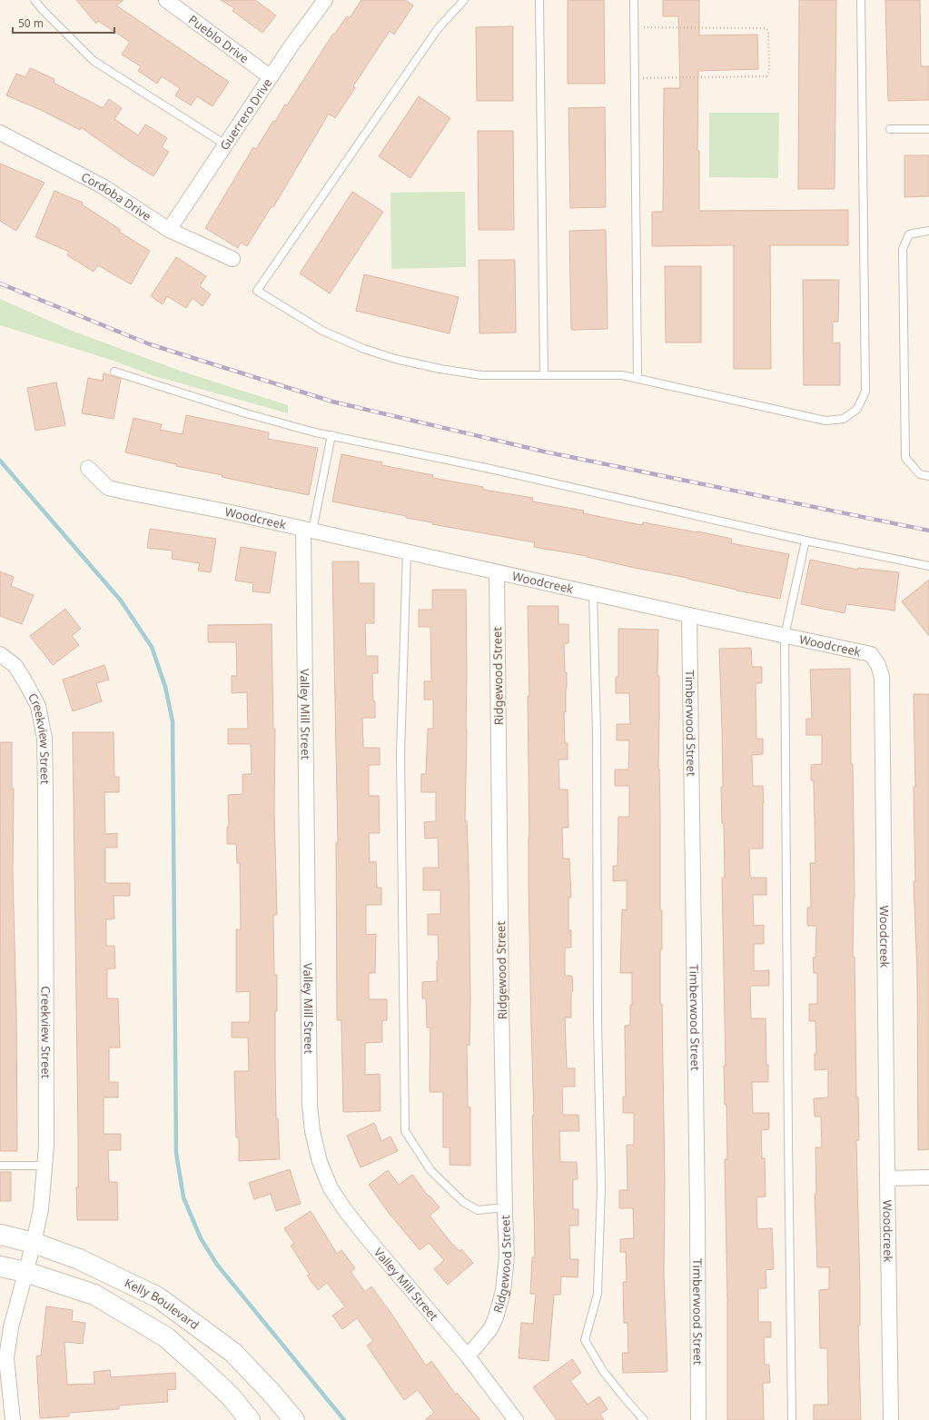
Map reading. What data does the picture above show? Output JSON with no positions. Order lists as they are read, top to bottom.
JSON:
{
  "streets": {
    "main road": ["Kelly Boulevard"],
    "street": [
      "Pueblo Drive",
      "Guerrero Drive",
      "Cordoba Drive",
      "Woodcreek",
      "Ridgewood Street",
      "Valley Mill Street",
      "Timberwood Street",
      "Creekview Street"
    ]
  },
  "crossings": [
    ["Pueblo Drive", "Guerrero Drive"],
    ["Guerrero Drive", "Cordoba Drive"],
    ["Woodcreek", "Ridgewood Street"],
    ["Woodcreek", "Valley Mill Street"],
    ["Woodcreek", "Timberwood Street"],
    ["Ridgewood Street", "Valley Mill Street"],
    ["Creekview Street", "Kelly Boulevard"]
  ],
  "scale_bar": "50 m"
}
